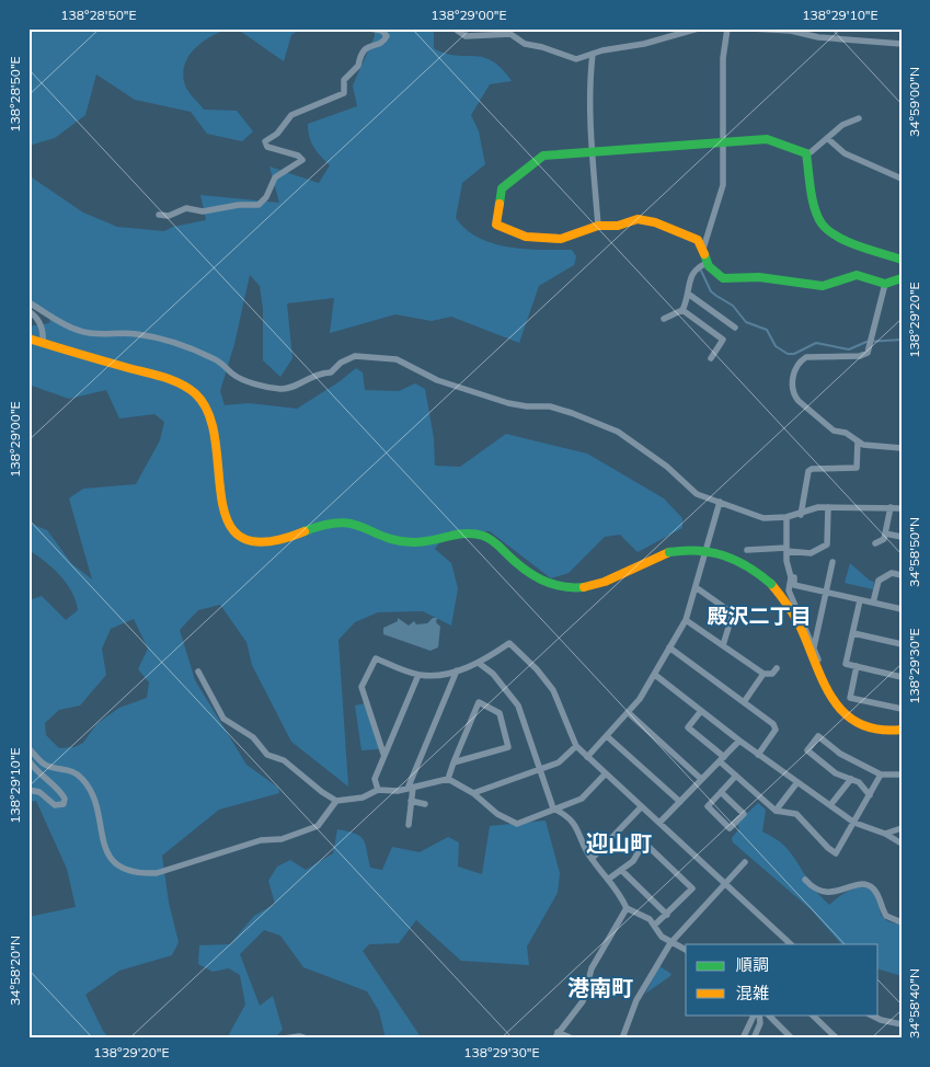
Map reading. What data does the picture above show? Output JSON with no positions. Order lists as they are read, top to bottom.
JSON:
{
  "districts": ["殿沢二丁目", "迎山町", "港南町"],
  "legend": ["順調", "混雑"],
  "coordinates": [
    "138°28'50\"E",
    "138°29'00\"E",
    "138°29'10\"E",
    "34°59'00\"N",
    "138°29'20\"E",
    "34°58'50\"N",
    "138°29'30\"E",
    "34°58'20\"N",
    "34°58'40\"N"
  ]
}
